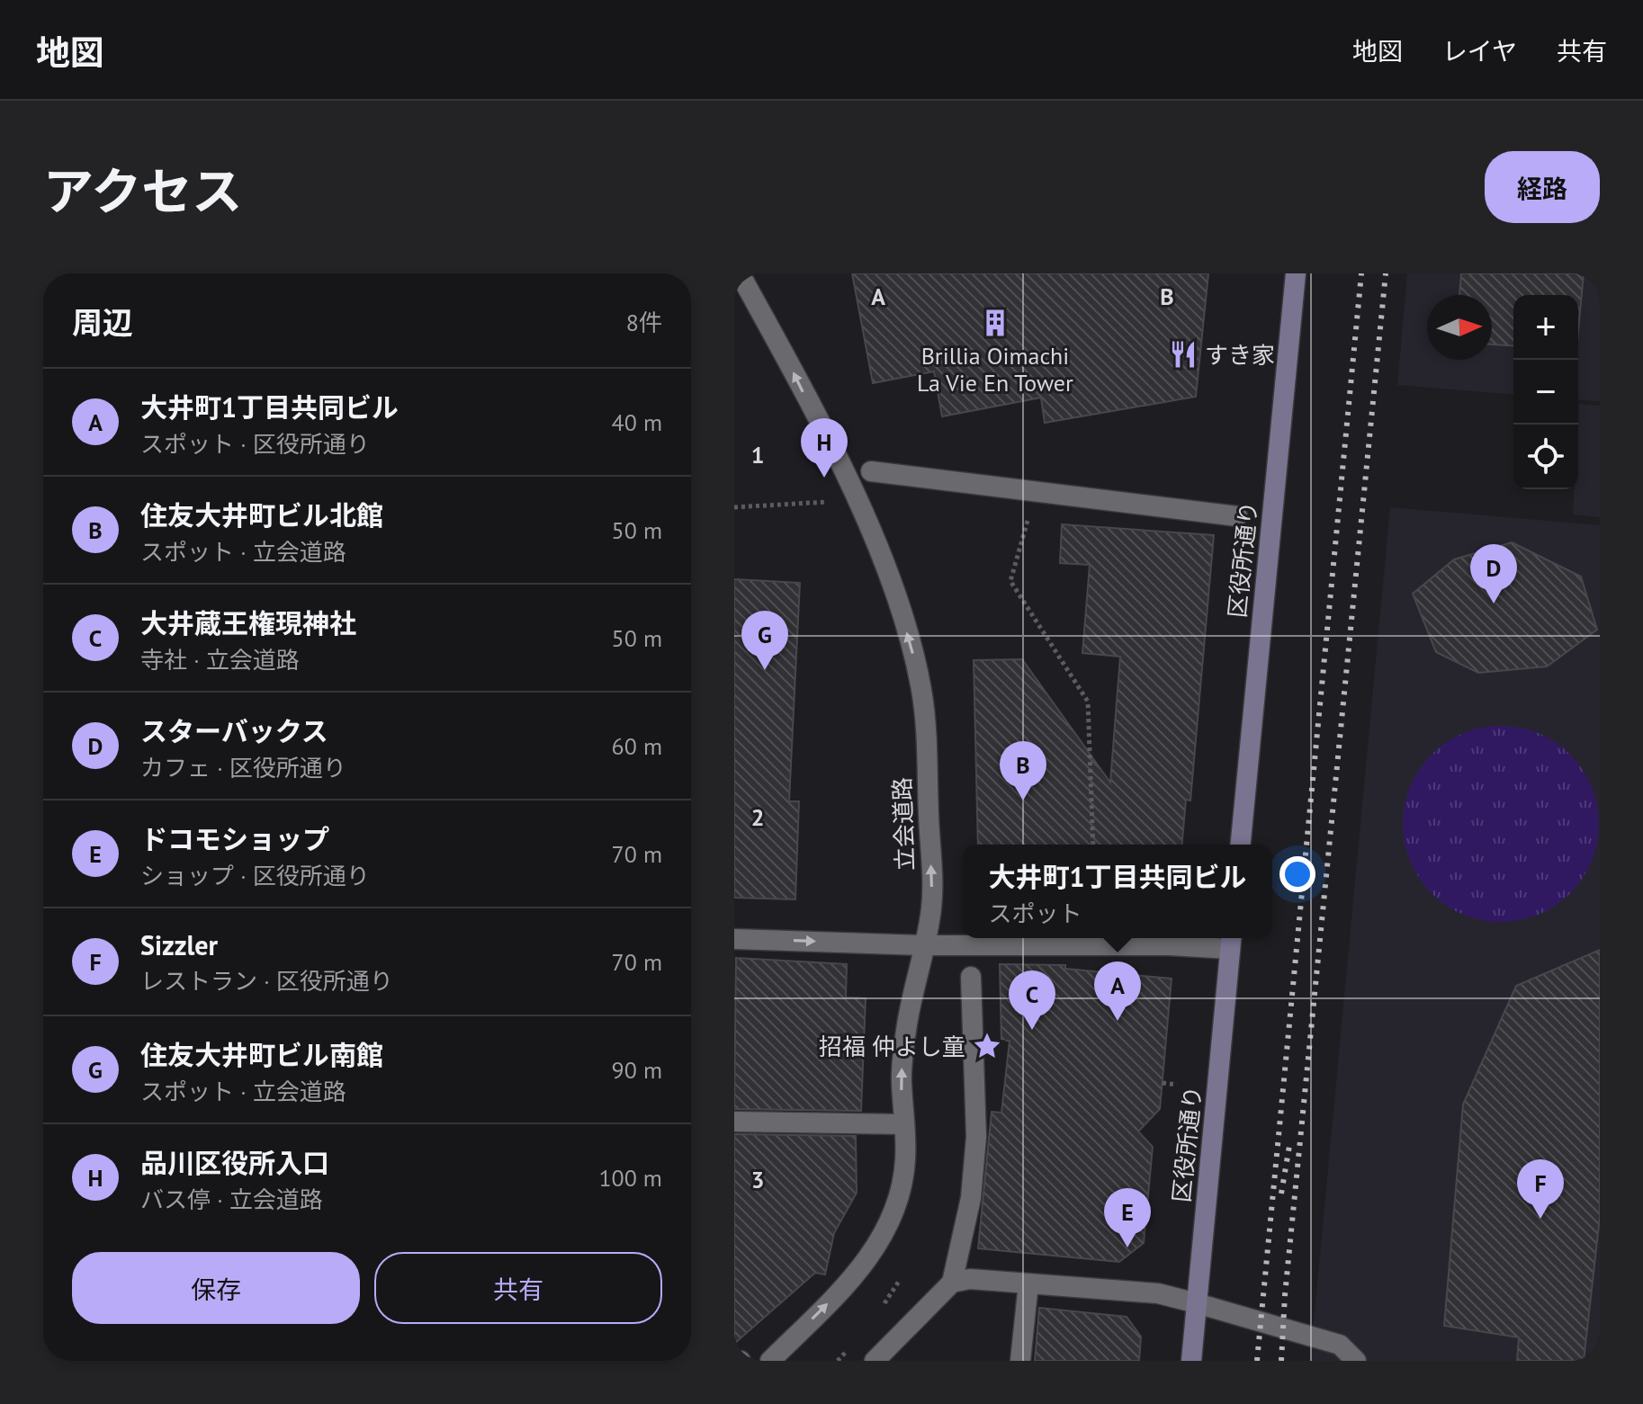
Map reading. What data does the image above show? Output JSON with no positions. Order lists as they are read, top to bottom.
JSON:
{
  "streets": {
    "main road": ["区役所通り"],
    "street": ["立会道路"]
  },
  "places": {
    "building": ["Brillia Oimachi La Vie En Tower"],
    "restaurant": ["すき家"],
    "place": ["招福 仲よし童"]
  },
  "north": "right",
  "page": {
    "header": "地図",
    "nav": ["地図", "レイヤ", "共有"],
    "title": "アクセス",
    "buttons": [
      "経路",
      ["保存", "共有"]
    ],
    "heading": ["周辺", "8件"],
    "map_buttons": ["+", "−"],
    "list": [
      {
        "mark": "A",
        "name": "大井町1丁目共同ビル",
        "note": "スポット · 区役所通り",
        "value": "40 m"
      },
      {
        "mark": "B",
        "name": "住友大井町ビル北館",
        "note": "スポット · 立会道路",
        "value": "50 m"
      },
      {
        "mark": "C",
        "name": "大井蔵王権現神社",
        "note": "寺社 · 立会道路",
        "value": "50 m"
      },
      {
        "mark": "D",
        "name": "スターバックス",
        "note": "カフェ · 区役所通り",
        "value": "60 m"
      },
      {
        "mark": "E",
        "name": "ドコモショップ",
        "note": "ショップ · 区役所通り",
        "value": "70 m"
      },
      {
        "mark": "F",
        "name": "Sizzler",
        "note": "レストラン · 区役所通り",
        "value": "70 m"
      },
      {
        "mark": "G",
        "name": "住友大井町ビル南館",
        "note": "スポット · 立会道路",
        "value": "90 m"
      },
      {
        "mark": "H",
        "name": "品川区役所入口",
        "note": "バス停 · 立会道路",
        "value": "100 m"
      }
    ],
    "pins": [
      "H",
      "D",
      "G",
      "B",
      "A",
      "C",
      "F",
      "E"
    ],
    "popup": ["大井町1丁目共同ビル", "スポット"]
  },
  "grid": {
    "columns": ["A", "B"],
    "rows": ["1", "2", "3"]
  }
}
